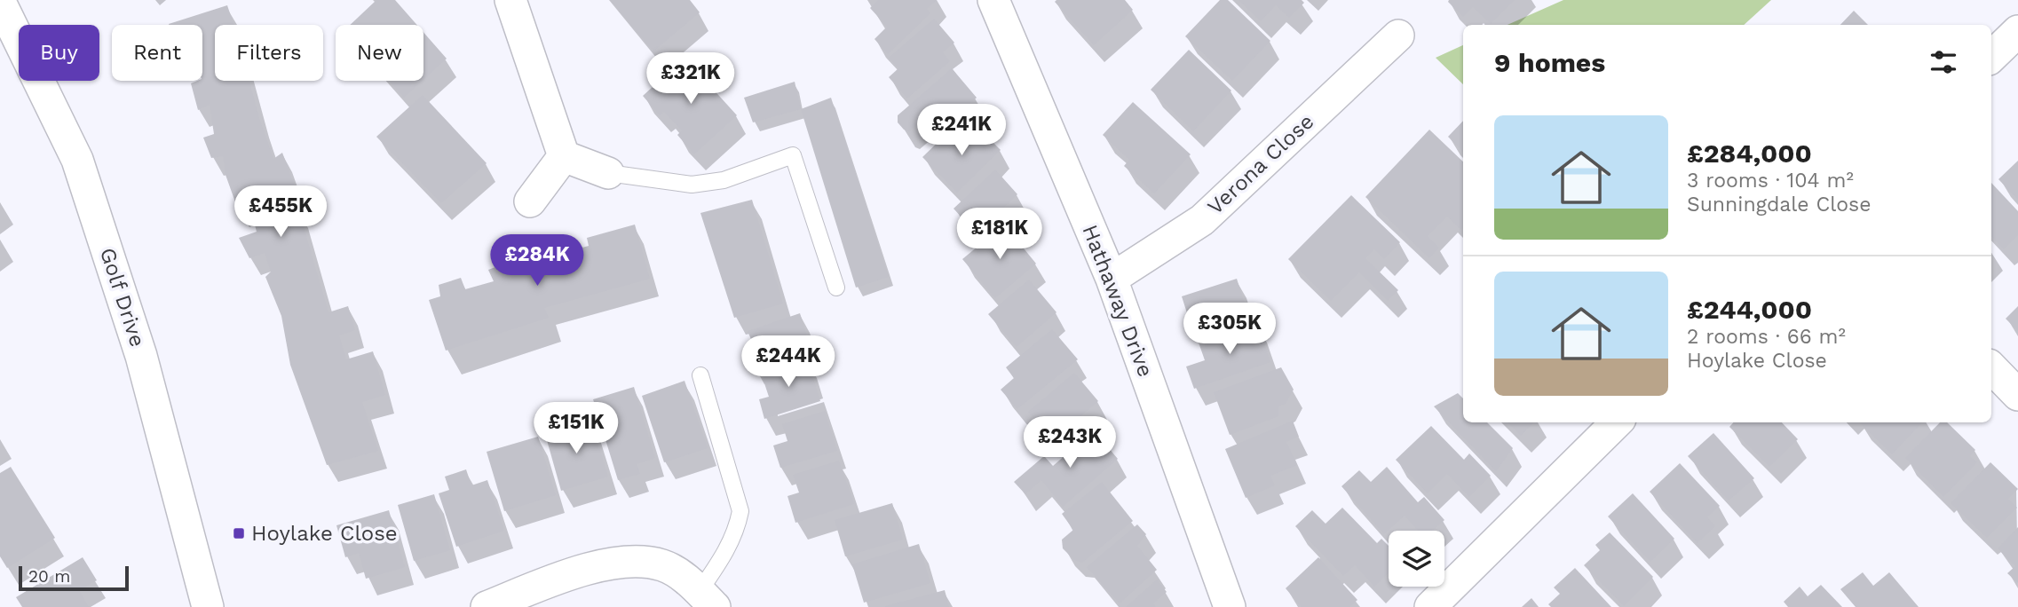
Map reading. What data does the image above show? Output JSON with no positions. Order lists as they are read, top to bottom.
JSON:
{
  "streets": {
    "street": ["Verona Close", "Golf Drive", "Hathaway Drive"]
  },
  "crossings": [
    ["Verona Close", "Hathaway Drive"]
  ],
  "places": {
    "transit": ["Hoylake Close"]
  },
  "scale_bar": "20 m",
  "page": {
    "chip": [
      "Buy",
      "Rent",
      "Filters",
      "New"
    ],
    "heading": "9 homes",
    "price": [
      "£321K",
      "£241K",
      "£455K",
      "£181K",
      "£284K",
      "£305K",
      "£244K",
      "£151K",
      "£243K"
    ],
    "list": [
      {
        "name": "£284,000",
        "note": "3 rooms · 104 m² · Sunningdale Close"
      },
      {
        "name": "£244,000",
        "note": "2 rooms · 66 m² · Hoylake Close"
      }
    ],
    "scale": "20 m"
  }
}
